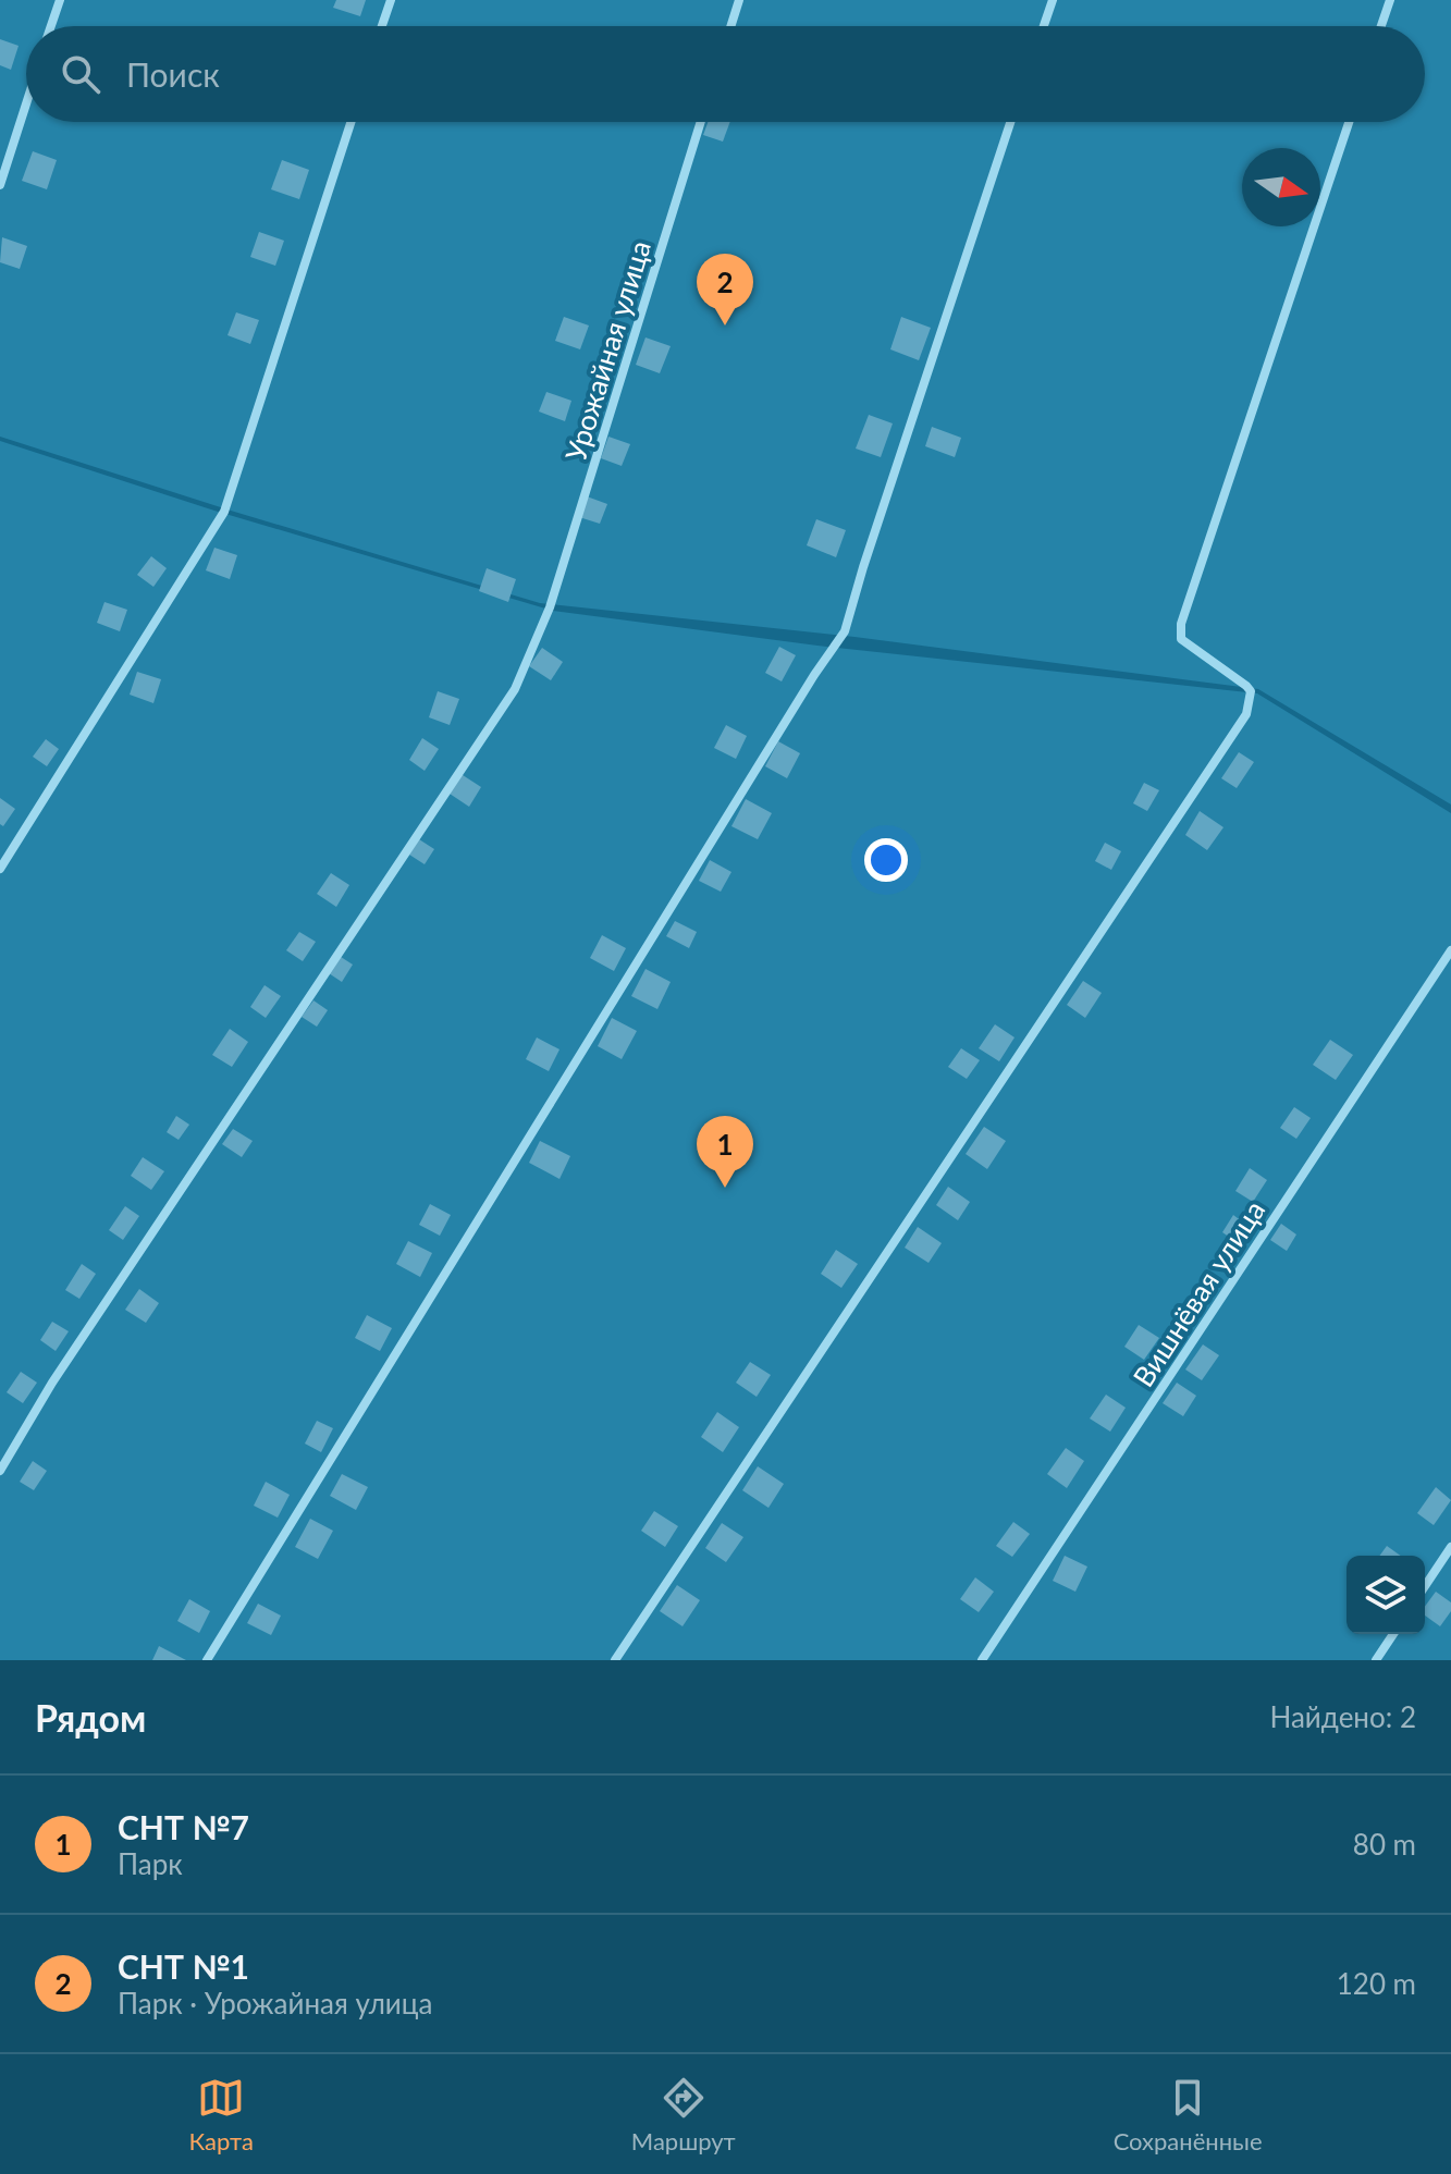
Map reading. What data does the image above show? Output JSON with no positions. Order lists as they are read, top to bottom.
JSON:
{
  "streets": {
    "street": ["Урожайная улица", "Вишнёвая улица"]
  },
  "north": "right",
  "page": {
    "search": "Поиск",
    "pins": ["2", "1"],
    "heading": ["Рядом", "Найдено: 2"],
    "list": [
      {
        "mark": "1",
        "name": "СНТ №7",
        "note": "Парк",
        "value": "80 m"
      },
      {
        "mark": "2",
        "name": "СНТ №1",
        "note": "Парк · Урожайная улица",
        "value": "120 m"
      }
    ],
    "nav": ["Карта", "Маршрут", "Сохранённые"]
  }
}
